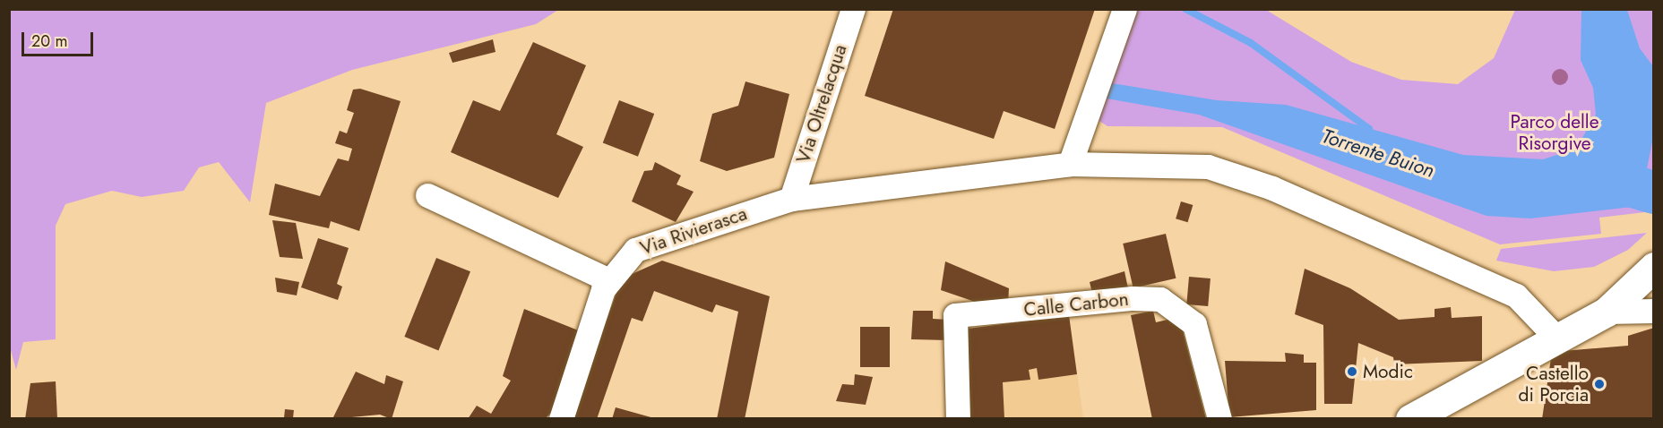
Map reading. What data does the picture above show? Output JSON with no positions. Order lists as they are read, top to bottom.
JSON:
{
  "streets": {
    "street": ["Via Oltrelacqua", "Via Rivierasca", "Calle Carbon"]
  },
  "crossings": [
    ["Via Oltrelacqua", "Via Rivierasca"]
  ],
  "water": ["Torrente Buion"],
  "parks": ["Parco delle Risorgive"],
  "places": ["Modic", "Castello di Porcia"],
  "scale_bar": "20 m"
}
